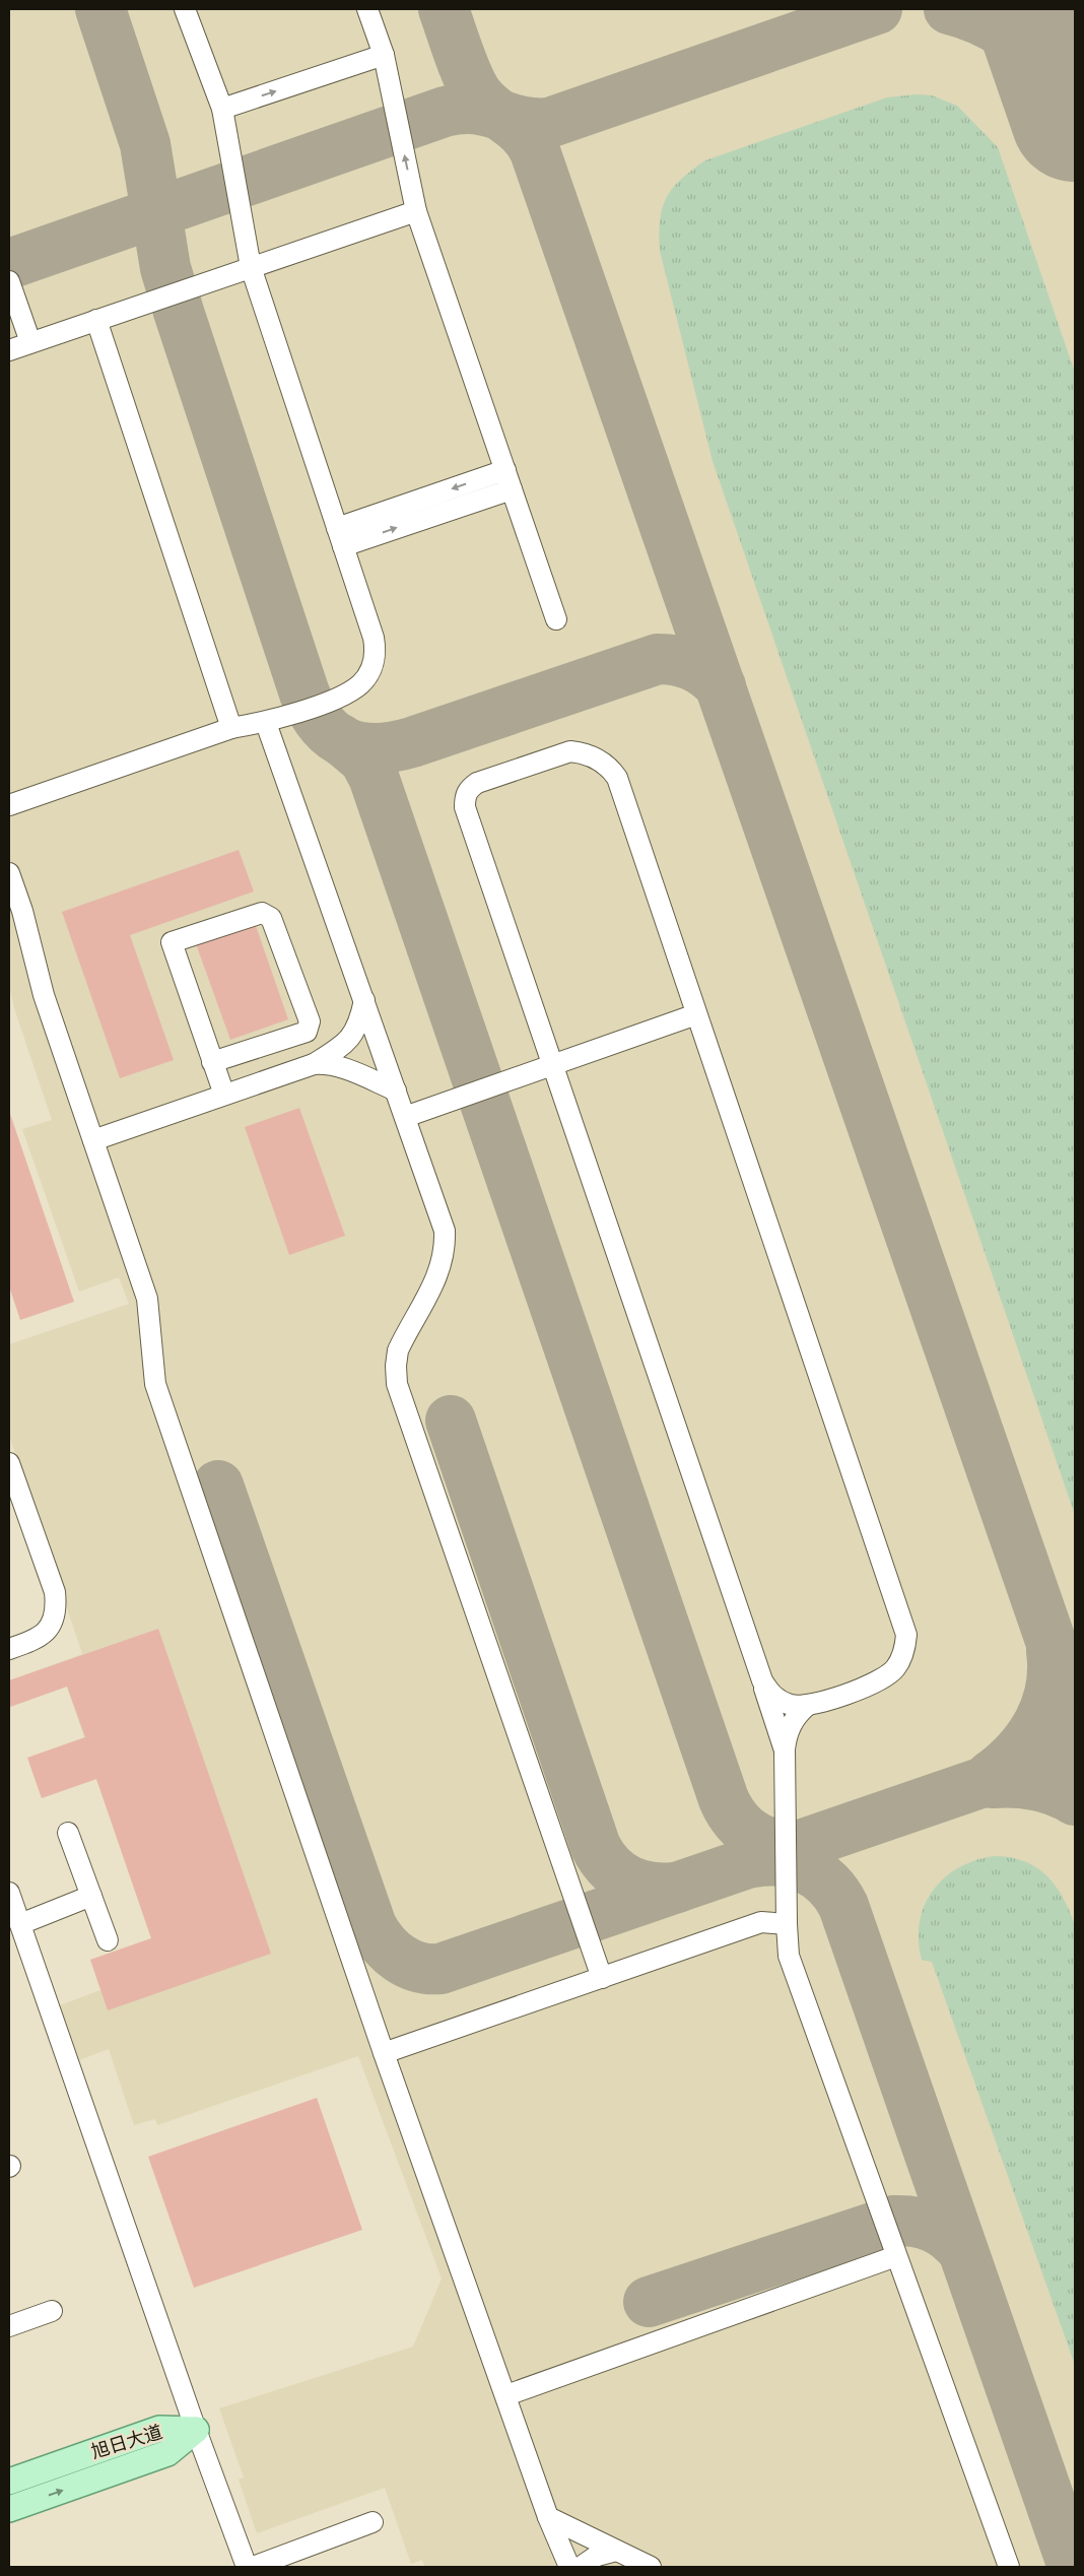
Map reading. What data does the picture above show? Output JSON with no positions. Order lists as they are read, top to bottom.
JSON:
{
  "streets": {
    "main road": ["旭日大道"]
  }
}
